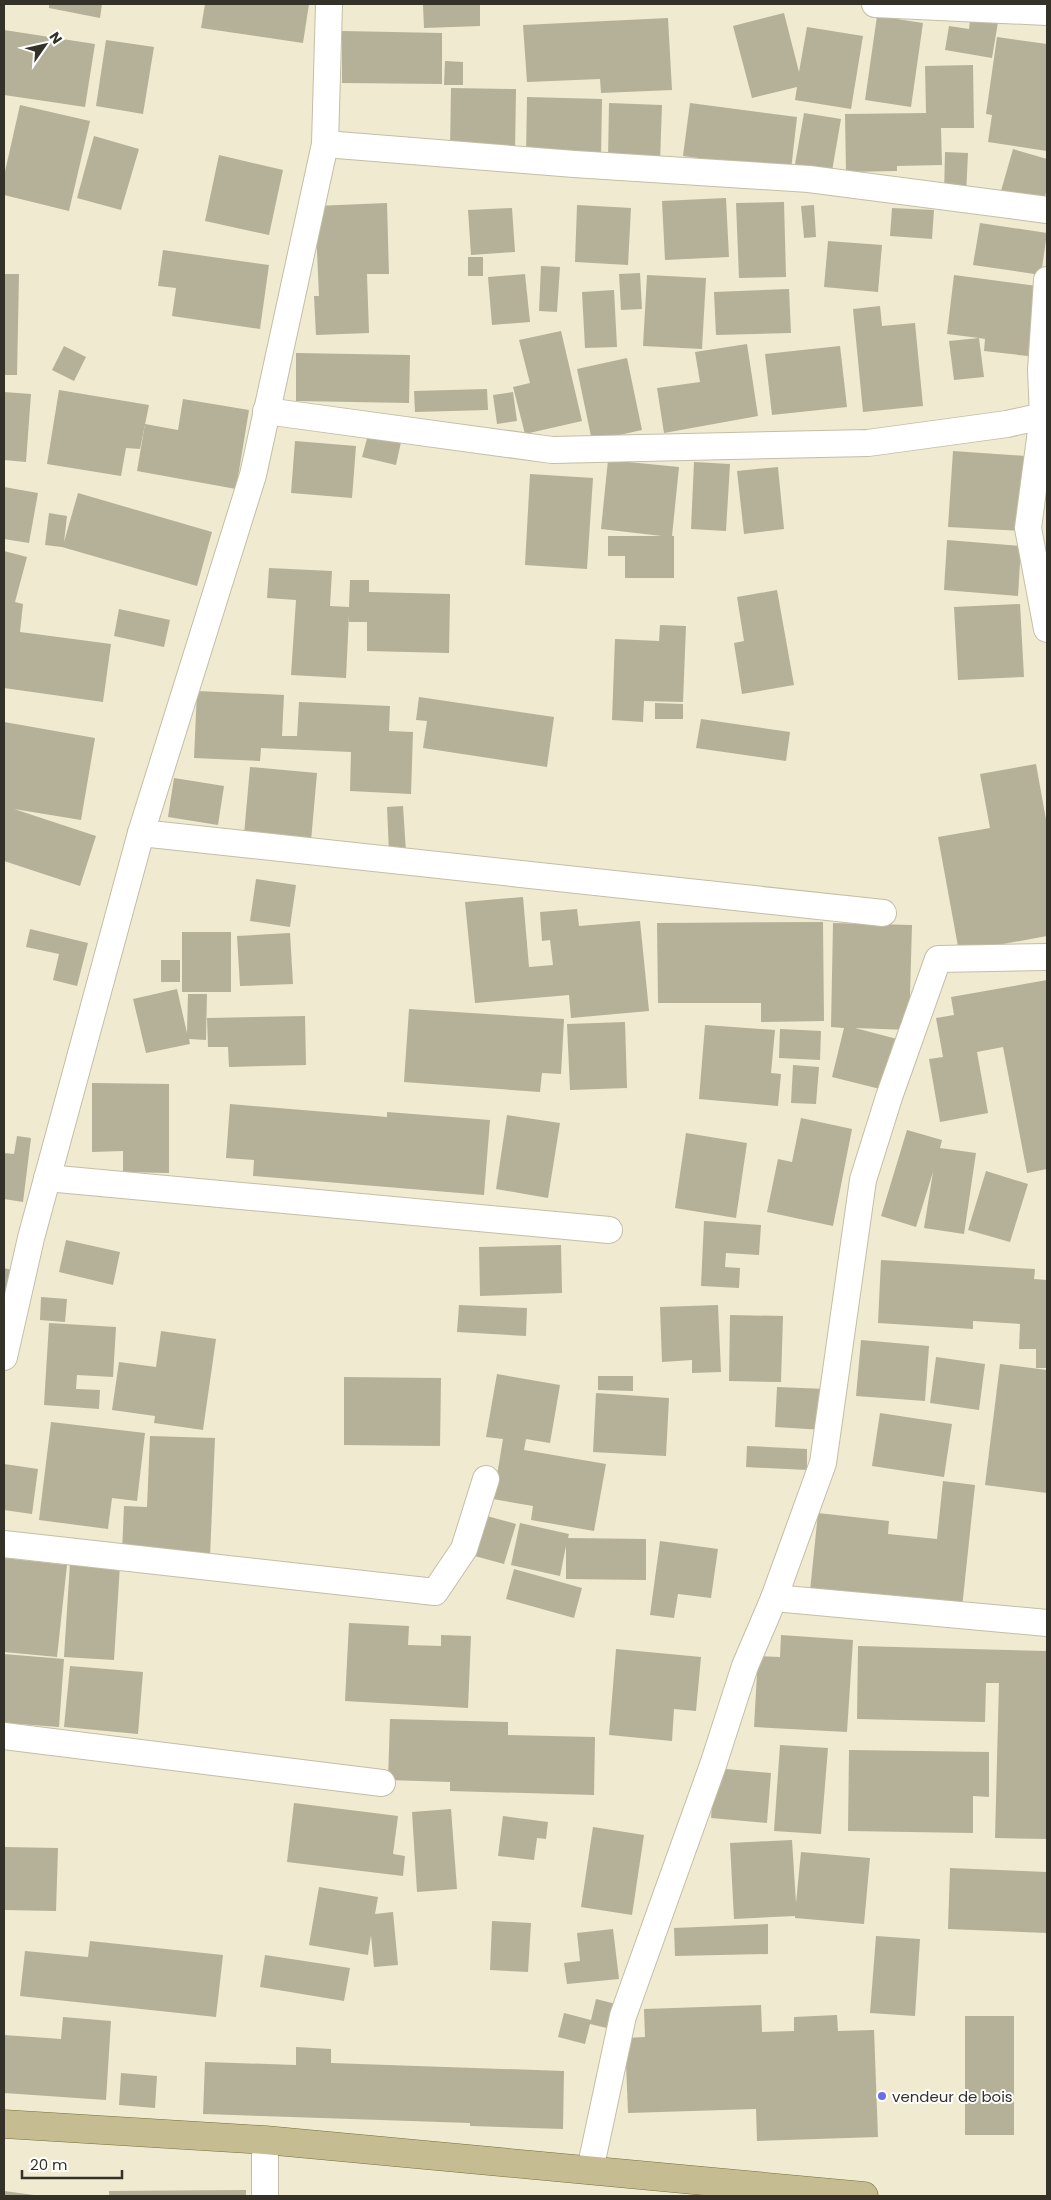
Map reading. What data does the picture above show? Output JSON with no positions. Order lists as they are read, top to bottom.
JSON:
{
  "places": ["vendeur de bois"],
  "scale_bar": "20 m",
  "north": "top right"
}
